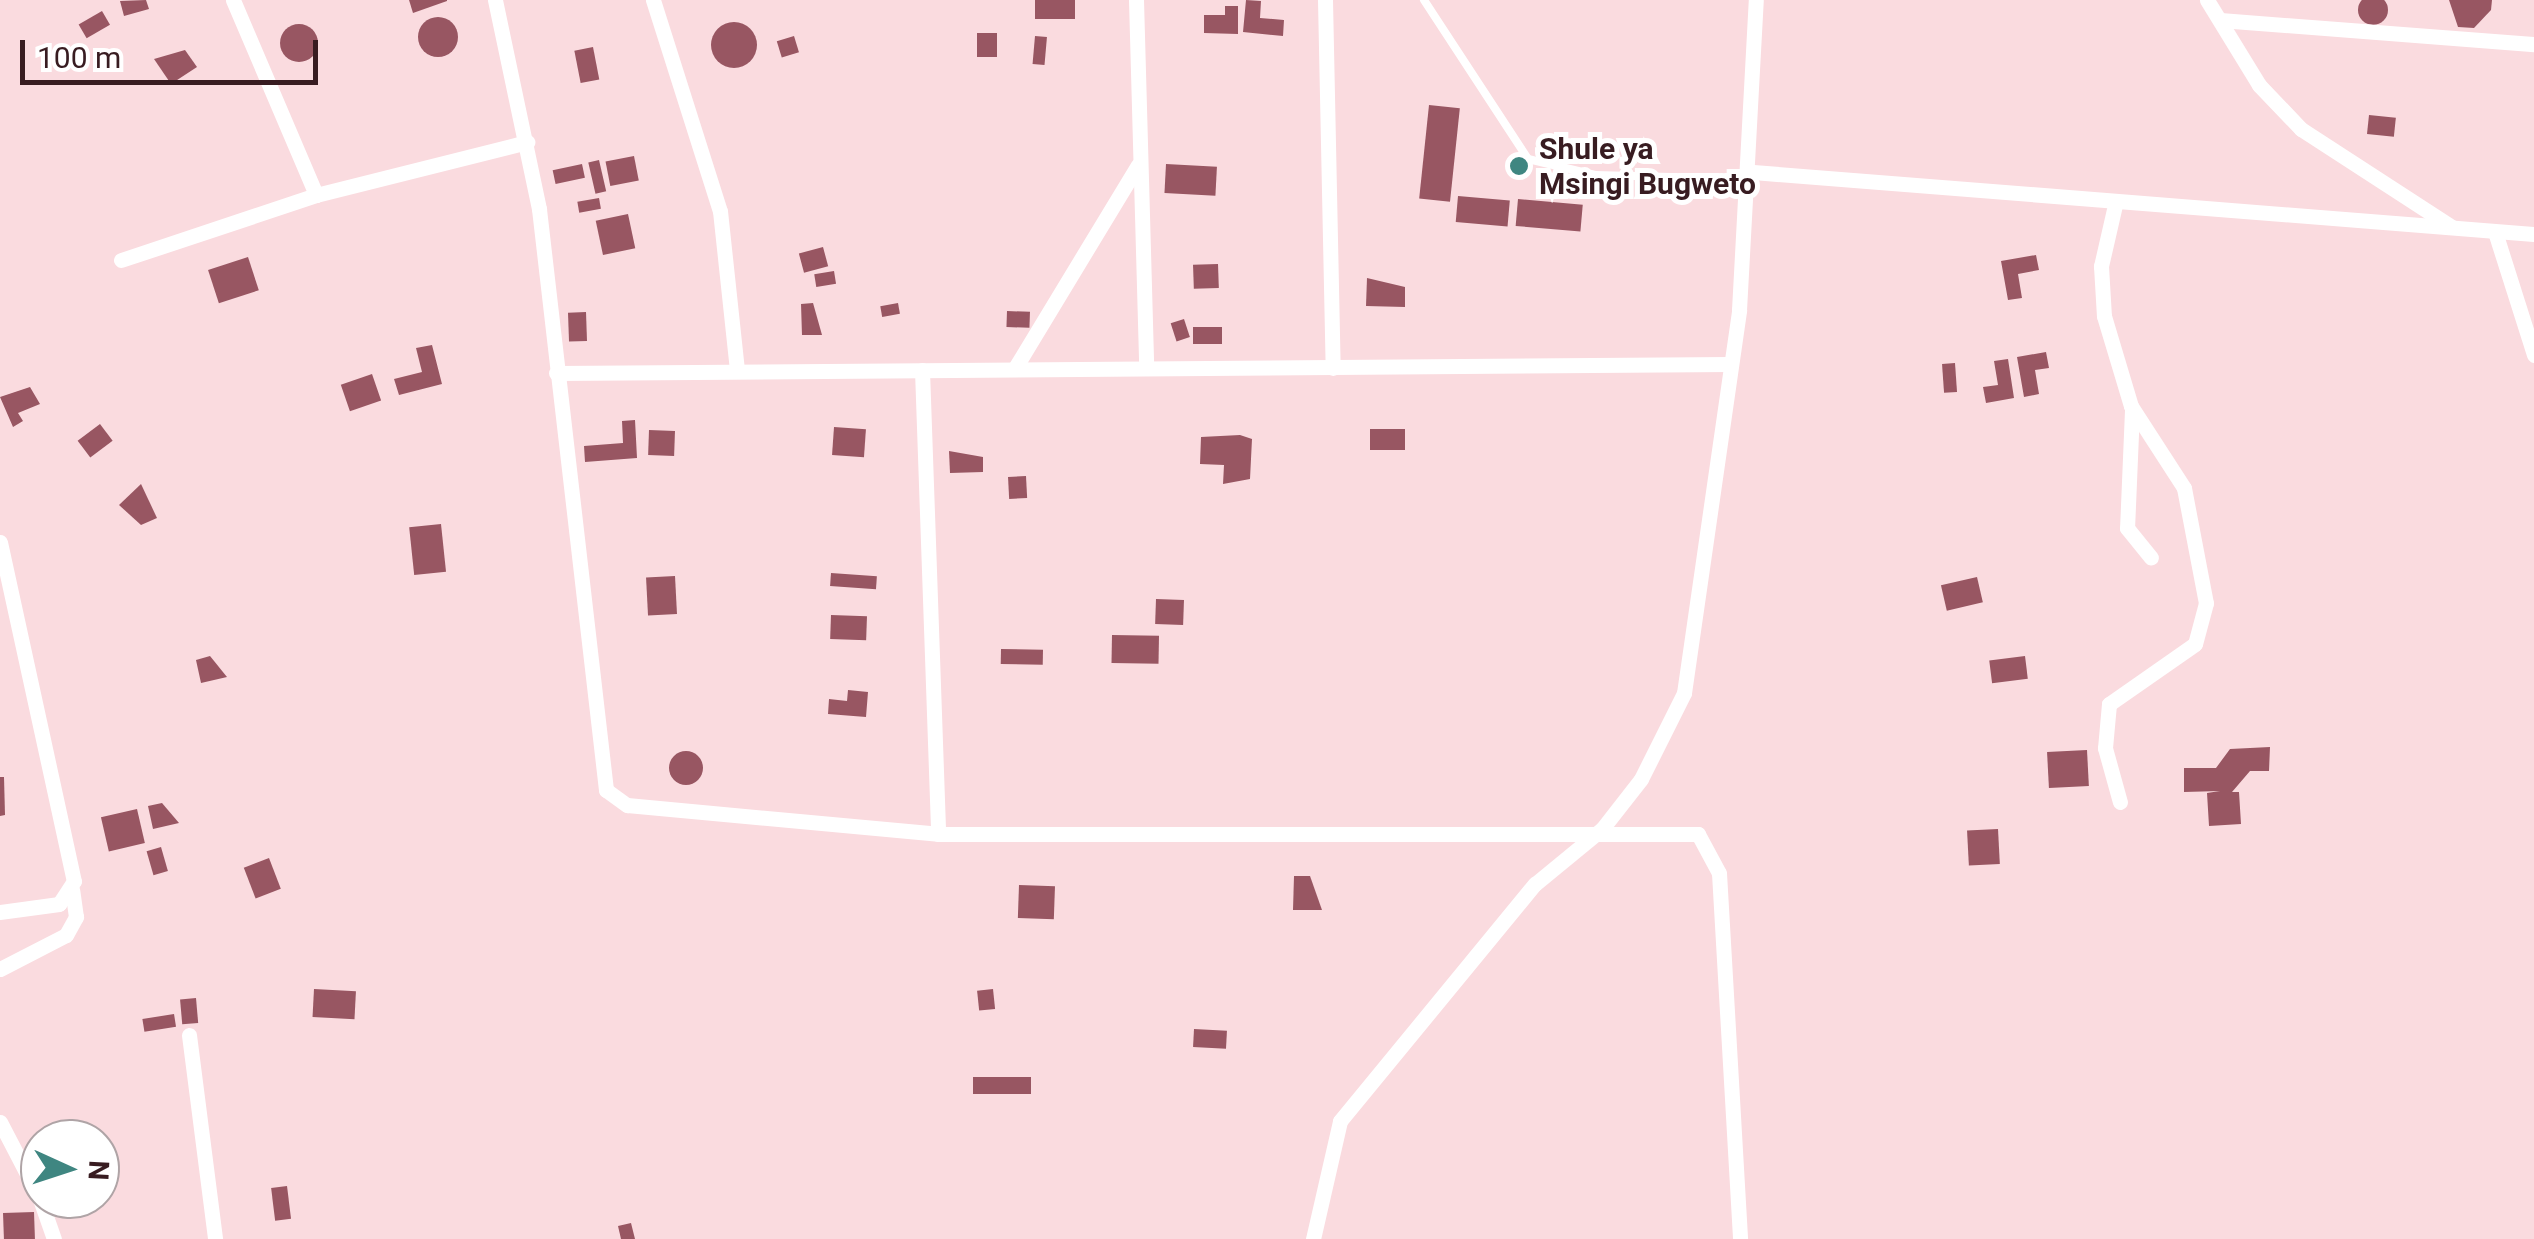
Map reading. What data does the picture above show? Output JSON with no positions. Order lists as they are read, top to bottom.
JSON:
{
  "places": ["Shule ya Msingi Bugweto"],
  "scale_bar": "100 m",
  "north": "right"
}
